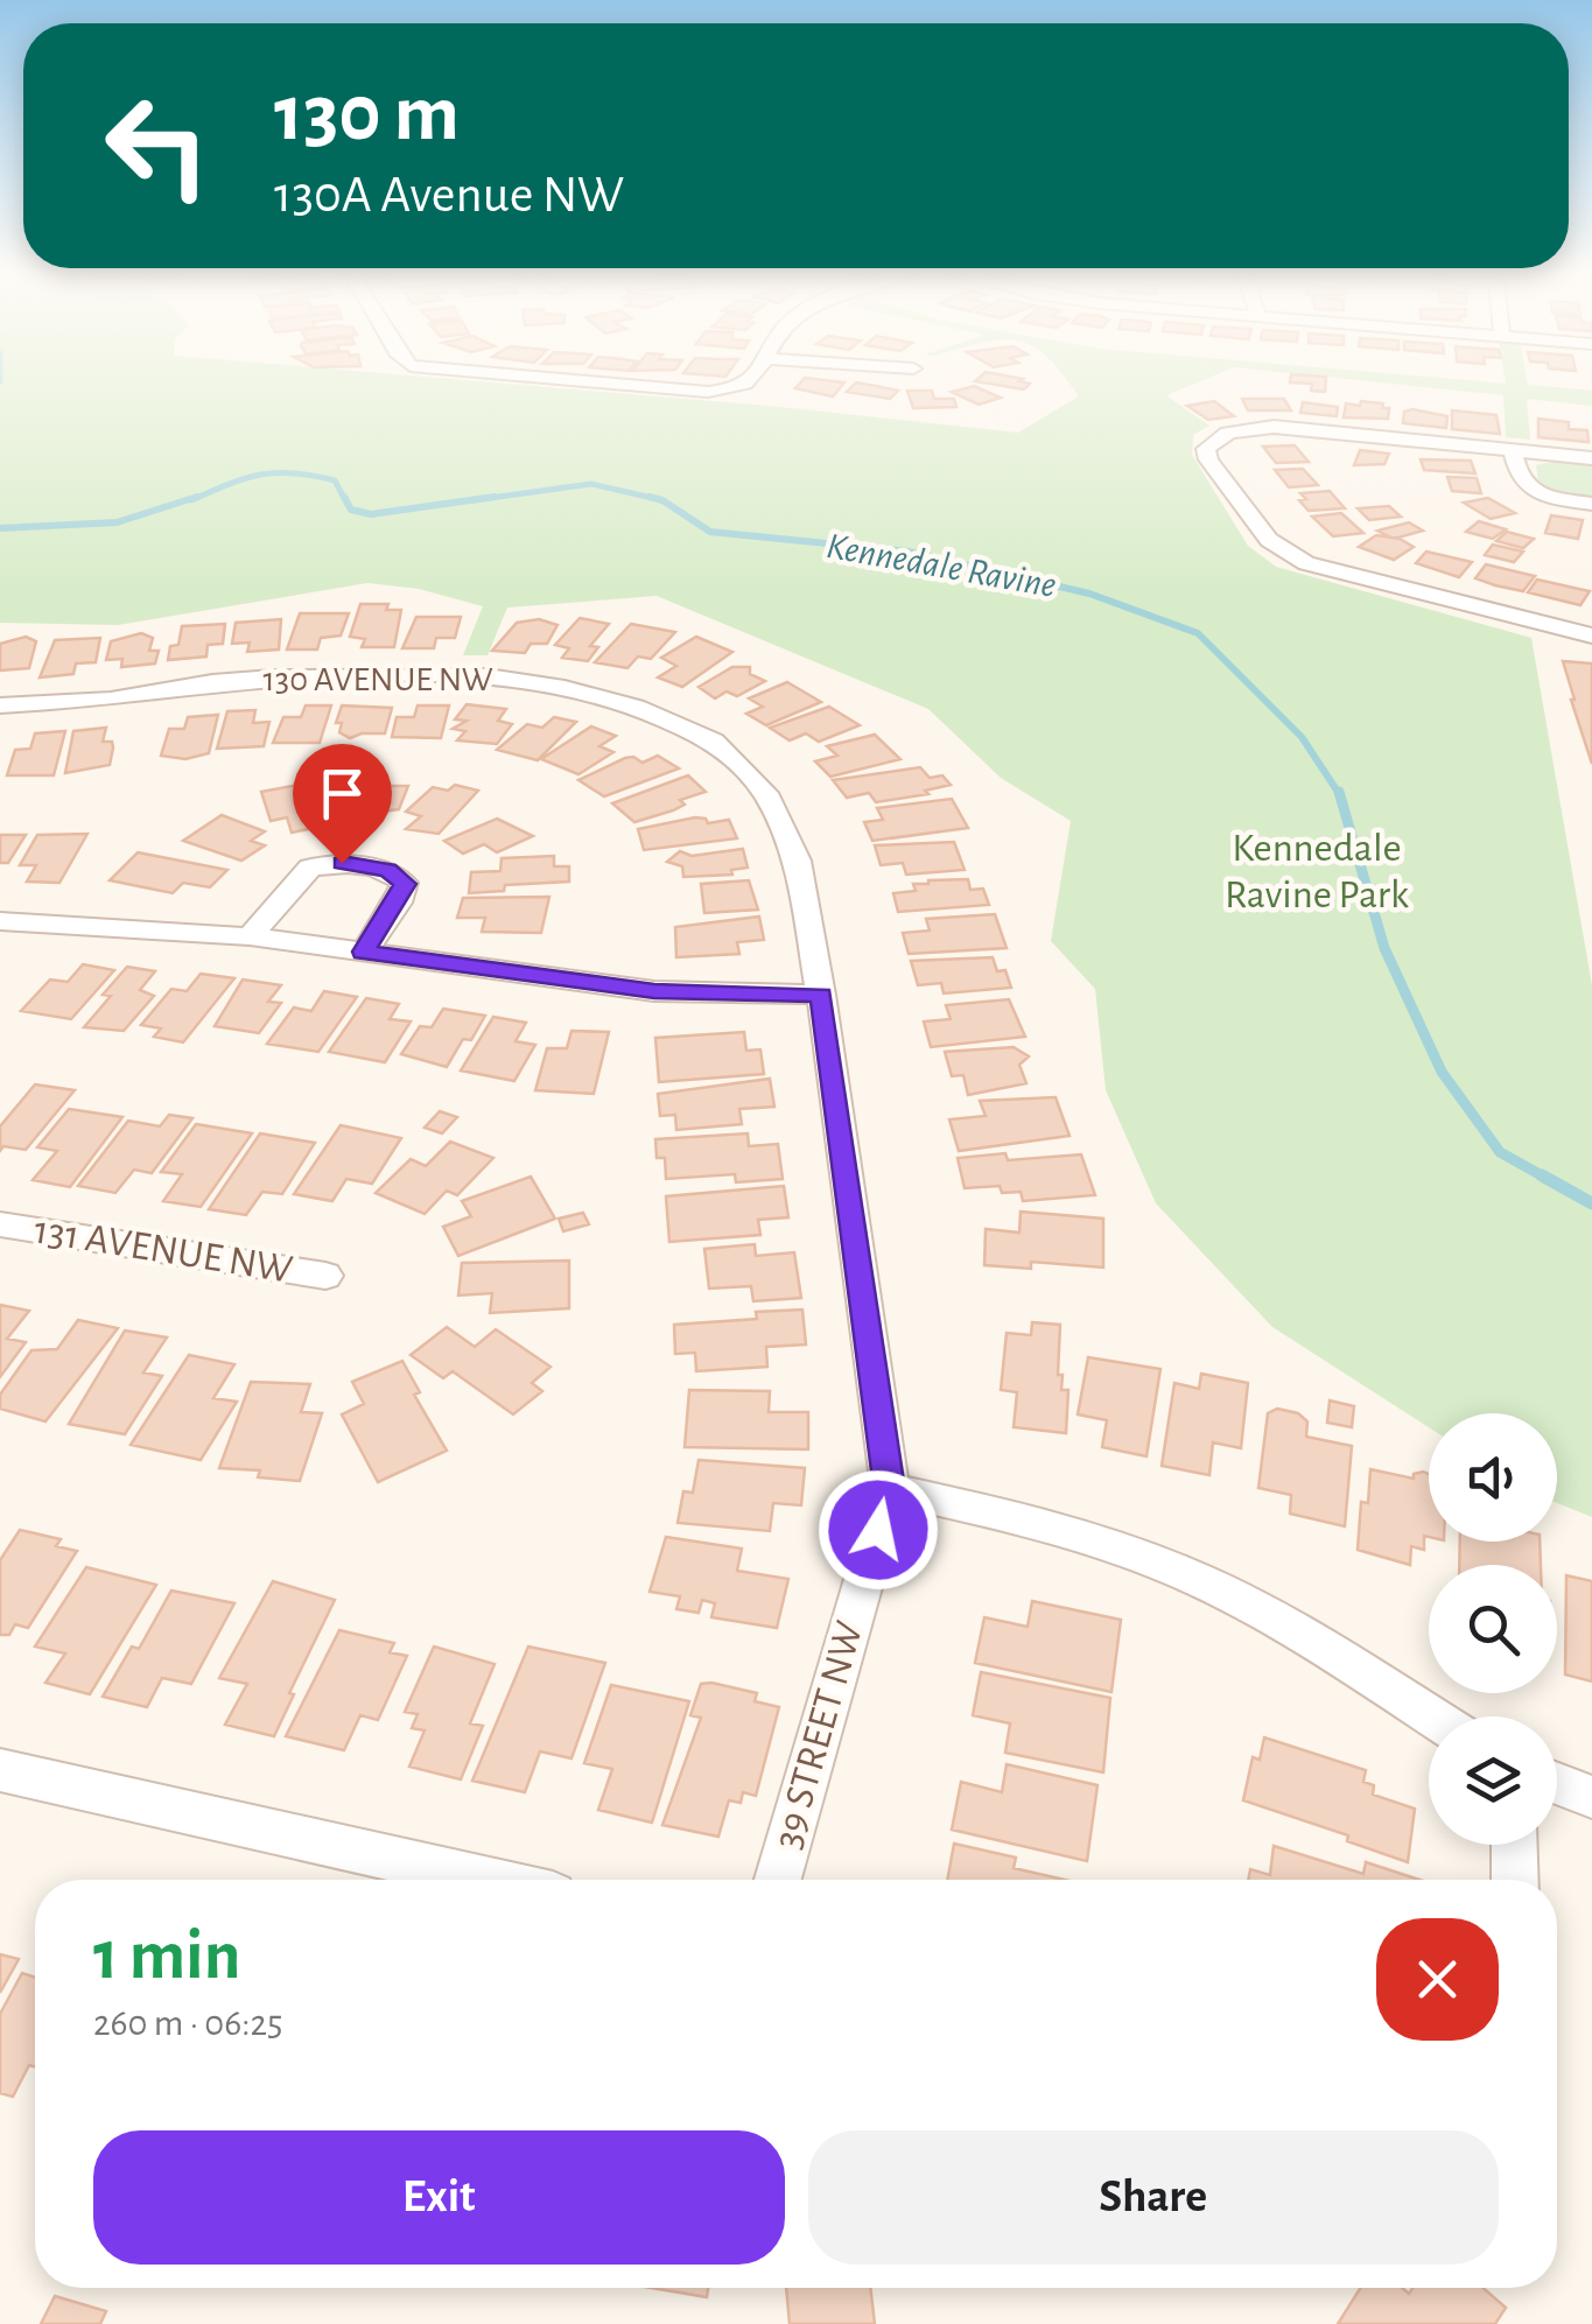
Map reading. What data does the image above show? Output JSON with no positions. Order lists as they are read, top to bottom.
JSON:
{
  "streets": {
    "street": ["130 AVENUE NW", "131 AVENUE NW", "39 STREET NW"]
  },
  "crossings": [
    ["130 AVENUE NW", "39 STREET NW"]
  ],
  "water": ["Kennedale Ravine"],
  "parks": ["Kennedale Ravine Park"],
  "page": {
    "turn": ["130 m", "130A Avenue NW"],
    "heading": ["1 min", "260 m · 06:25"],
    "buttons": ["Exit", "Share"]
  }
}
